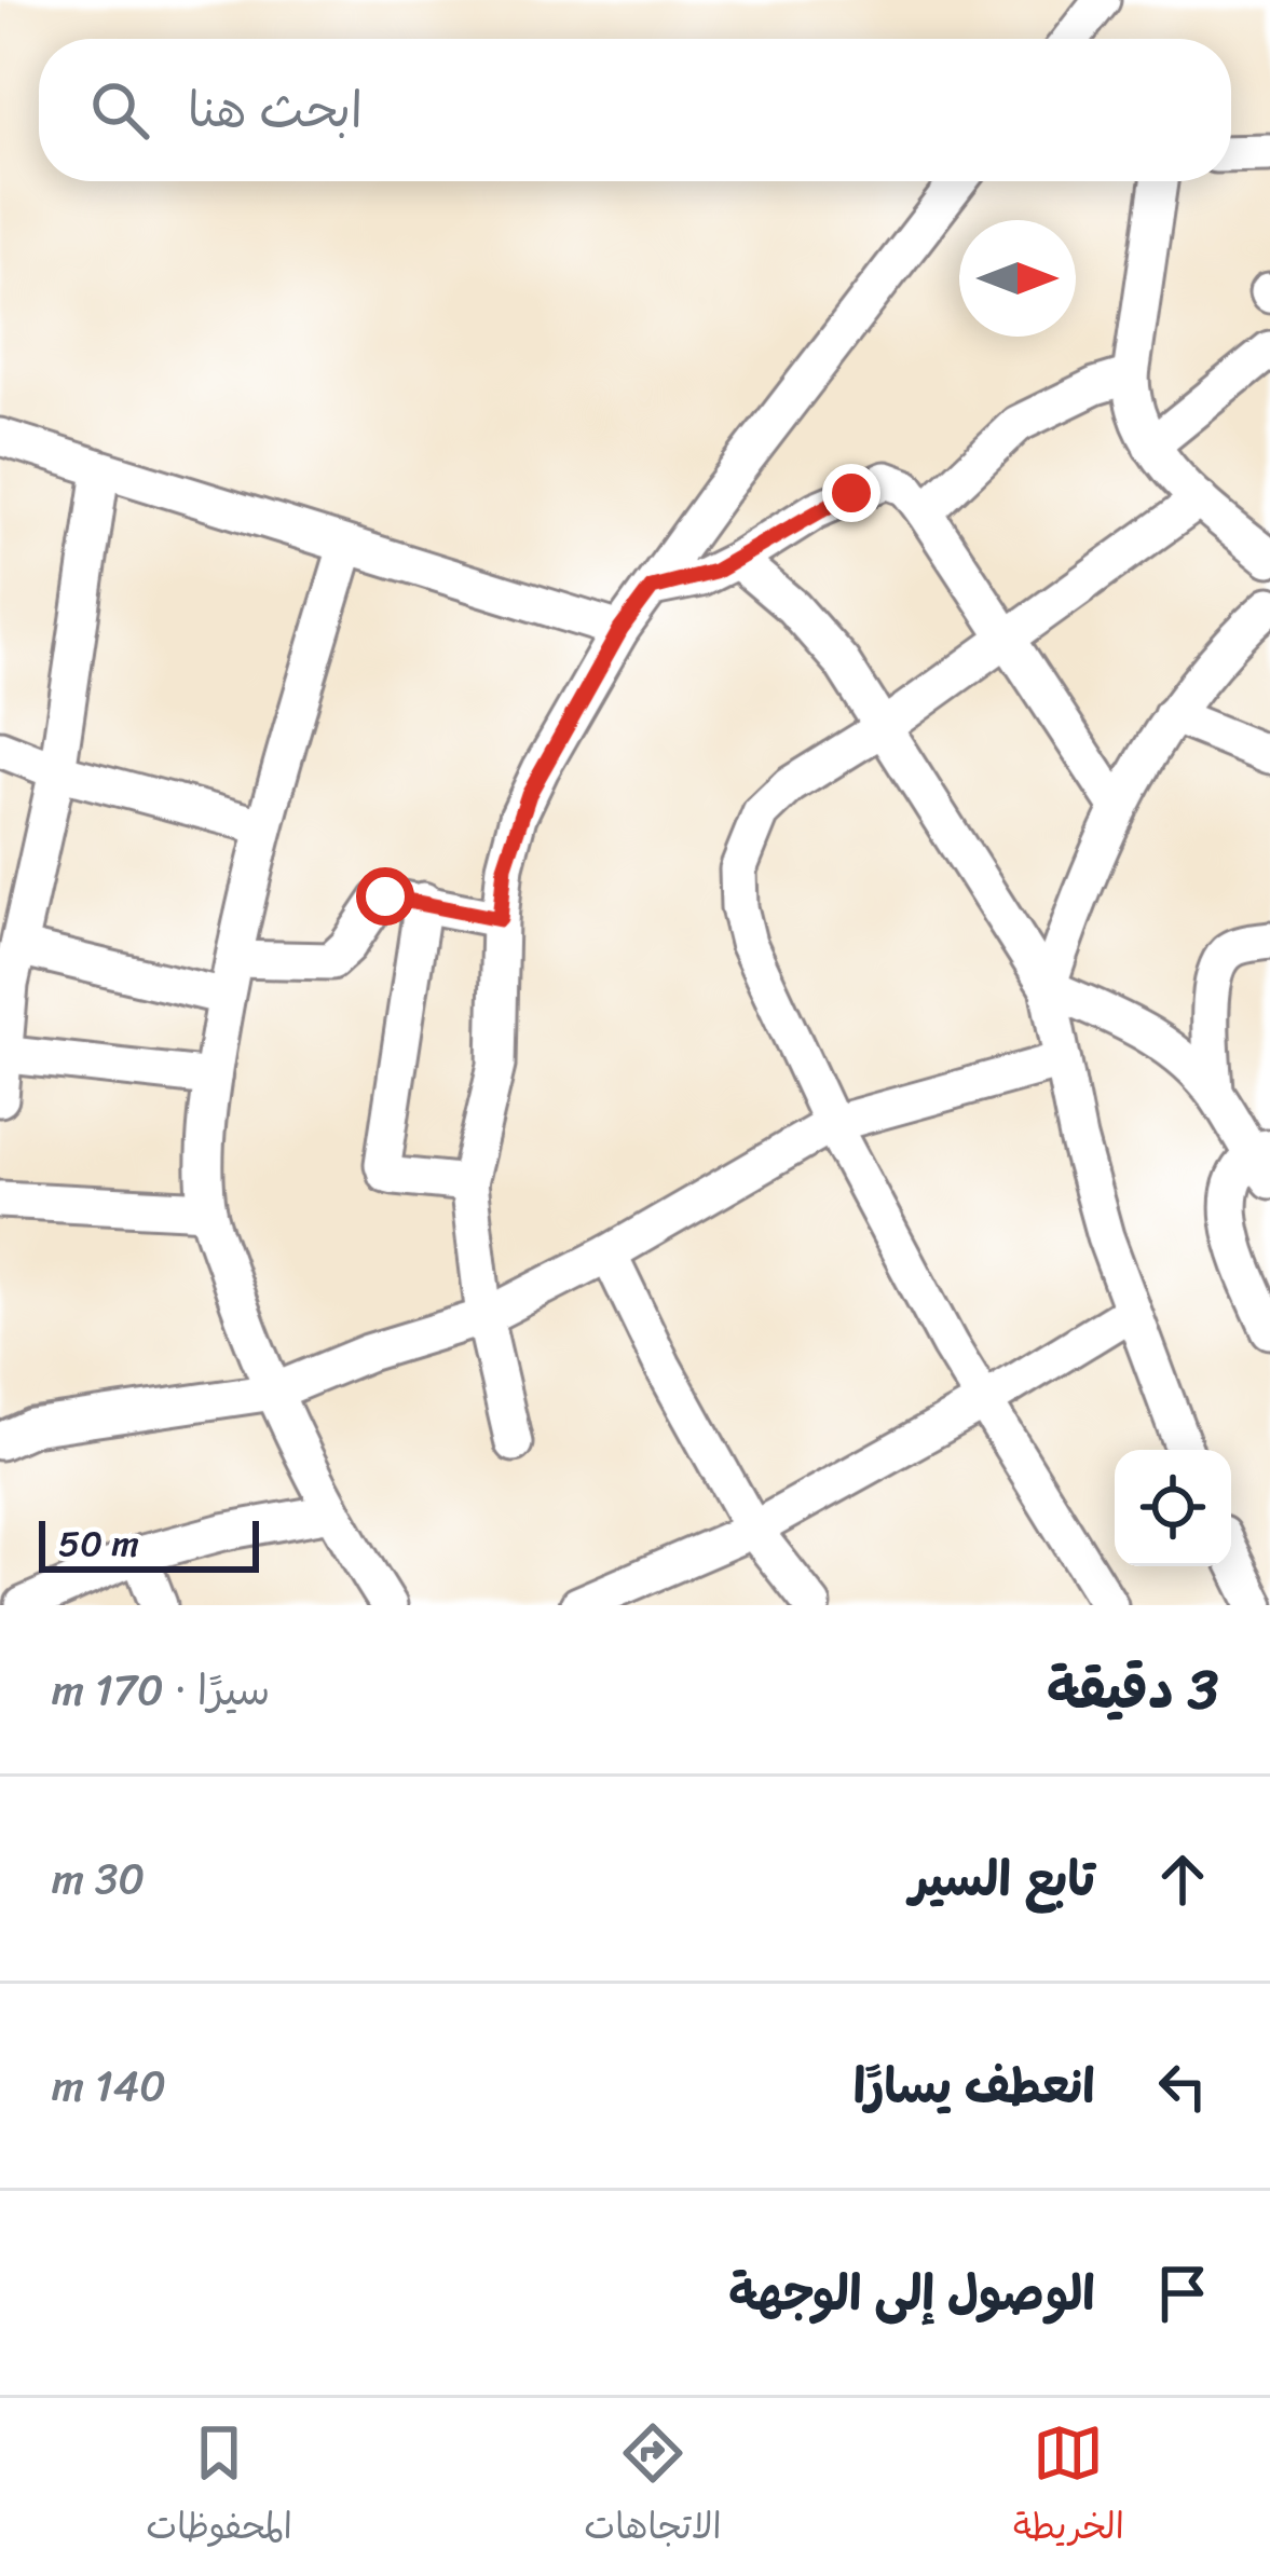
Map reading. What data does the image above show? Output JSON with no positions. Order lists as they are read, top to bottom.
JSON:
{
  "scale_bar": "50 m",
  "north": "right",
  "page": {
    "search": "ابحث هنا",
    "scale": "50 m",
    "heading": ["3 دقيقة", "سيرًا · 170 m"],
    "list": [
      ["تابع السير", "30 m"],
      ["انعطف يسارًا", "140 m"],
      "الوصول إلى الوجهة"
    ],
    "nav": ["الخريطة", "الاتجاهات", "المحفوظات"]
  }
}
